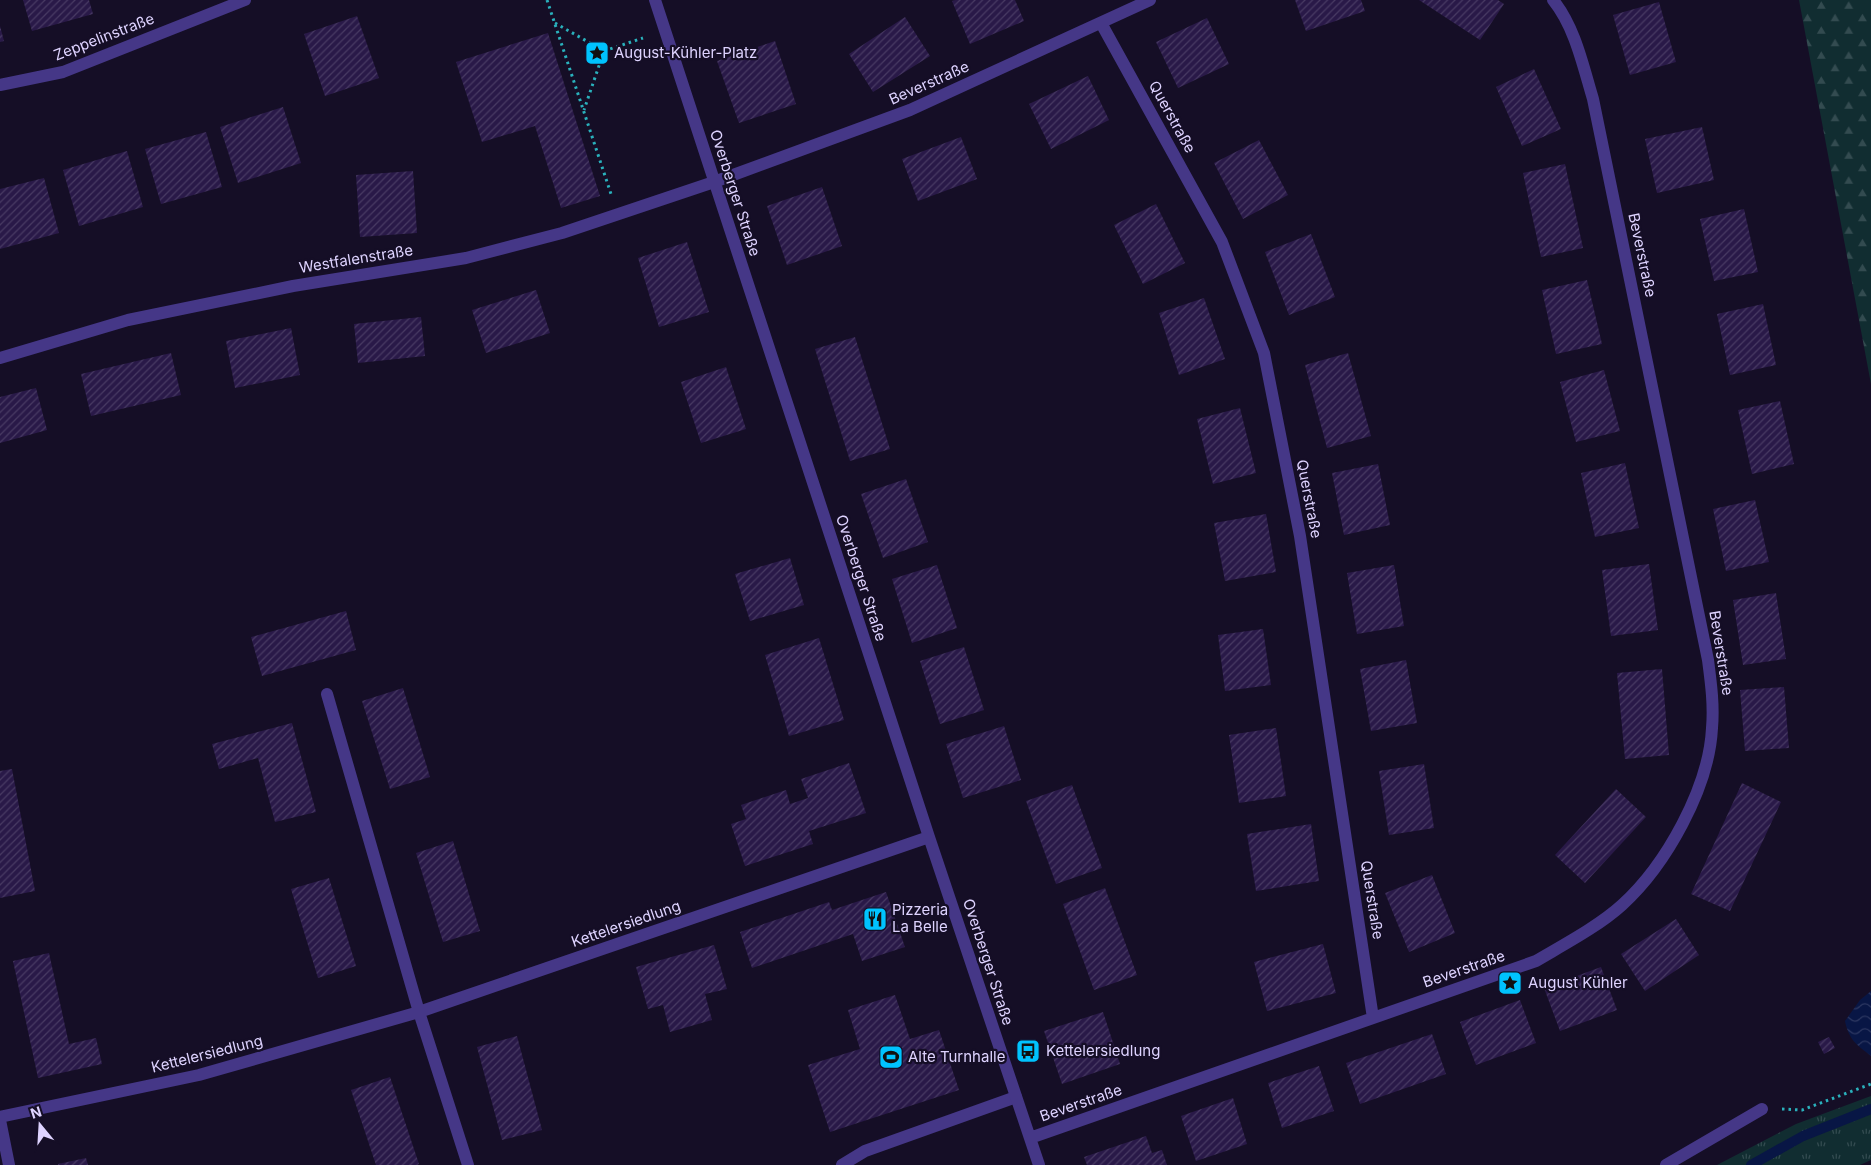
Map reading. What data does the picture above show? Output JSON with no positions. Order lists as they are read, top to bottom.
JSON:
{
  "streets": {
    "street": [
      "Zeppelinstraße",
      "Beverstraße",
      "Querstraße",
      "Overberger Straße",
      "Westfalenstraße",
      "Kettelersiedlung"
    ]
  },
  "crossings": [
    ["Beverstraße", "Querstraße"],
    ["Beverstraße", "Overberger Straße"],
    ["Beverstraße", "Westfalenstraße"],
    ["Overberger Straße", "Westfalenstraße"],
    ["Overberger Straße", "Kettelersiedlung"]
  ],
  "places": {
    "place": ["August-Kühler-Platz", "August Kühler"],
    "restaurant": ["Pizzeria La Belle"],
    "bus stop": ["Kettelersiedlung"],
    "sports": ["Alte Turnhalle"]
  },
  "north": "top"
}
